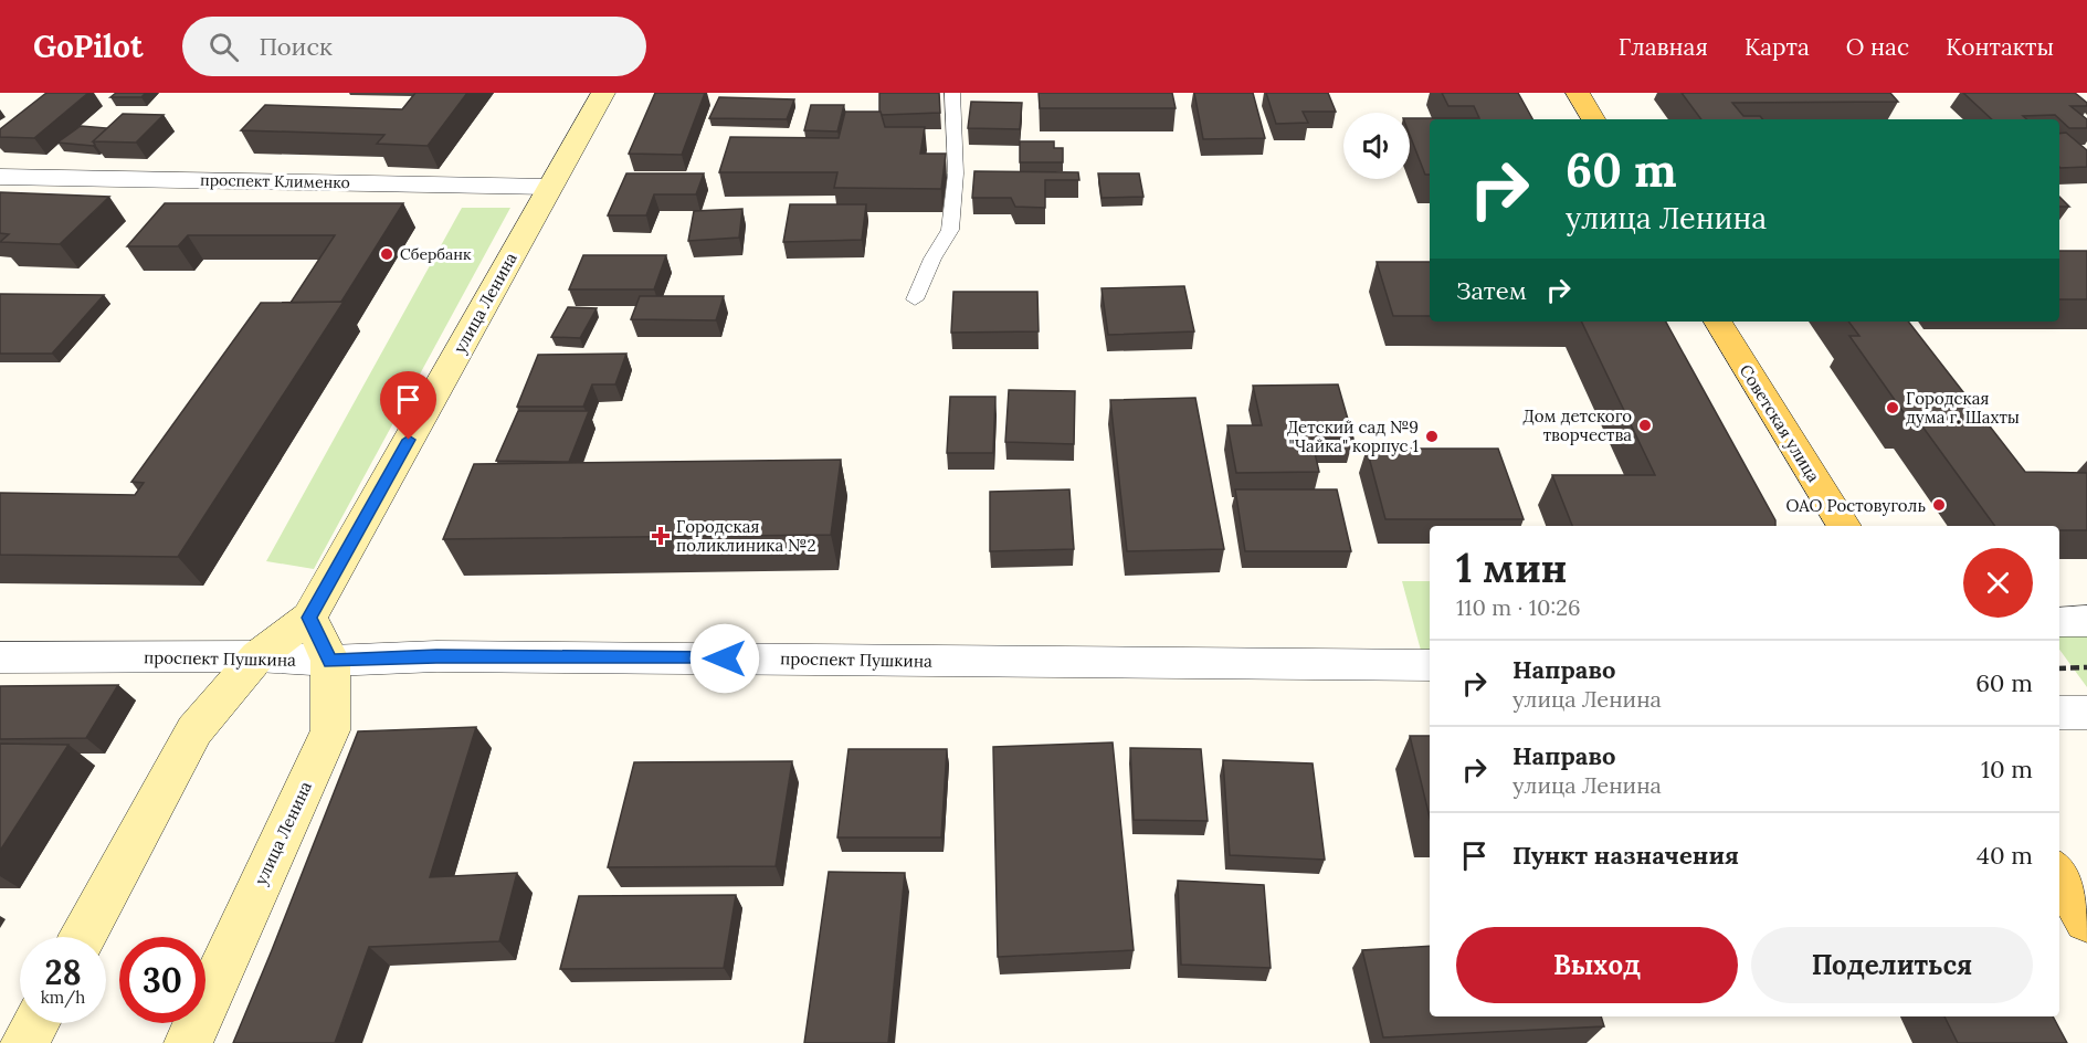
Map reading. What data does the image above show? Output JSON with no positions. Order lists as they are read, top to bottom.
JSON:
{
  "streets": {
    "main road": ["улица Ленина", "Советская улица"],
    "street": ["проспект Клименко", "проспект Пушкина"]
  },
  "crossings": [
    ["проспект Клименко", "улица Ленина"],
    ["улица Ленина", "проспект Пушкина"]
  ],
  "places": {
    "other": [
      "Сбербанк",
      "Городская дума г. Шахты",
      "Дом детского творчества",
      "Детский сад №9 \"Чайка\" корпус 1",
      "ОАО Ростовуголь"
    ],
    "health": ["Городская поликлиника №2"]
  },
  "page": {
    "header": "GoPilot",
    "search": "Поиск",
    "nav": [
      "Главная",
      "Карта",
      "О нас",
      "Контакты"
    ],
    "turn": ["60 m", "улица Ленина"],
    "then": "Затем",
    "heading": ["1 мин", "110 m · 10:26"],
    "list": [
      {
        "name": "Направо",
        "note": "улица Ленина",
        "value": "60 m"
      },
      {
        "name": "Направо",
        "note": "улица Ленина",
        "value": "10 m"
      },
      {
        "name": "Пункт назначения",
        "value": "40 m"
      }
    ],
    "buttons": ["Выход", "Поделиться"],
    "speed": "28 km/h",
    "limit": "30"
  }
}
